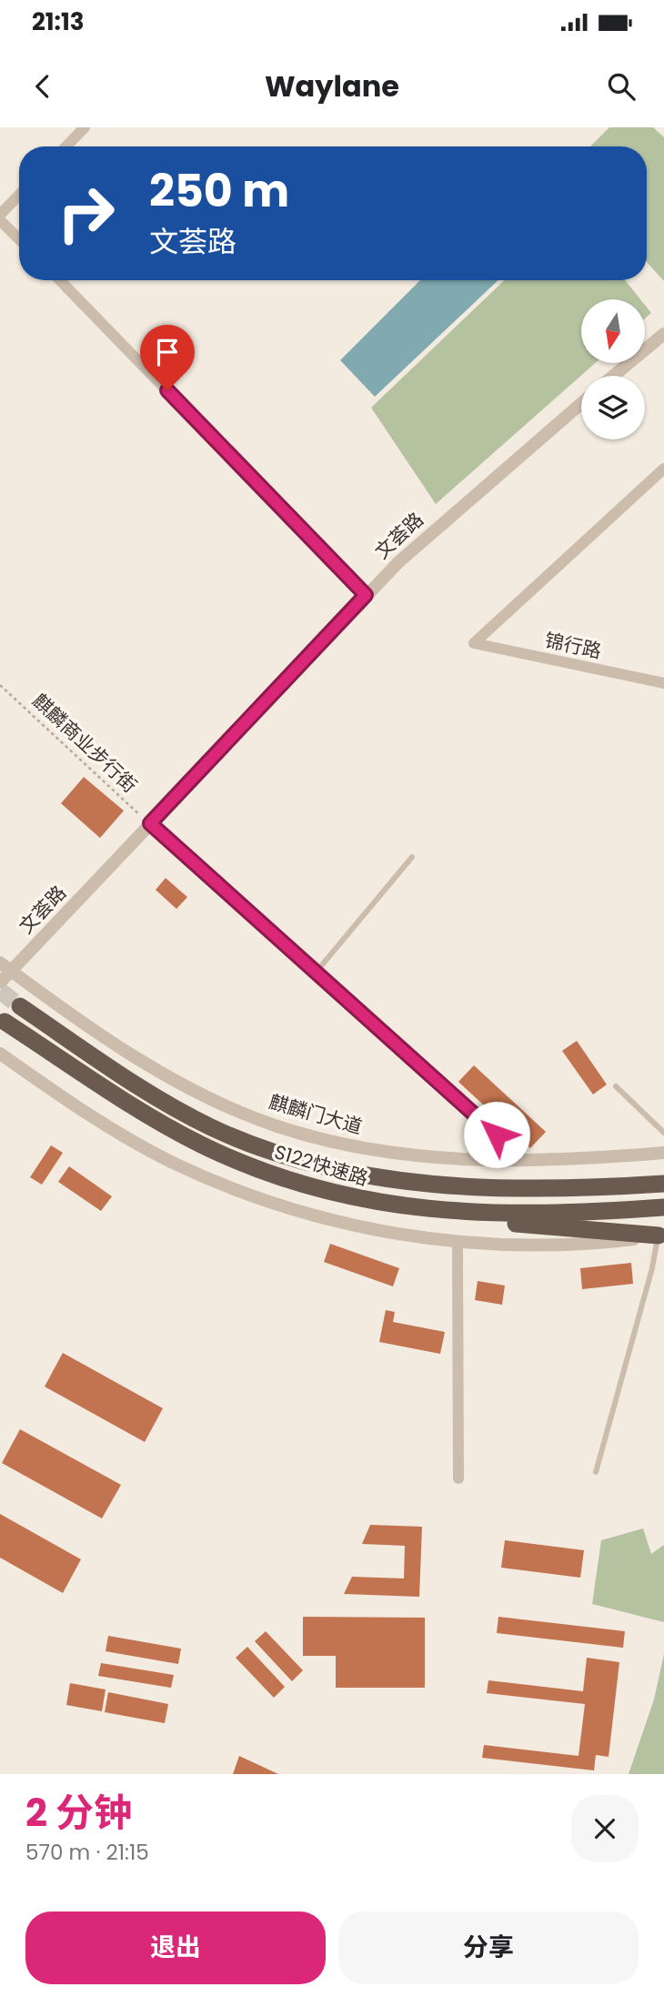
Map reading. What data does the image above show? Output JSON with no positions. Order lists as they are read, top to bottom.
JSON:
{
  "streets": {
    "highway": ["S122快速路"],
    "street": ["文荟路", "锦行路", "麒麟门大道"],
    "path": ["麒麟商业步行街"]
  },
  "crossings": [
    ["文荟路", "麒麟商业步行街"],
    ["文荟路", "麒麟门大道"]
  ],
  "north": "bottom",
  "page": {
    "status": "21:13",
    "header": "Waylane",
    "turn": ["250 m", "文荟路"],
    "heading": ["2 分钟", "570 m · 21:15"],
    "buttons": ["退出", "分享"]
  }
}
